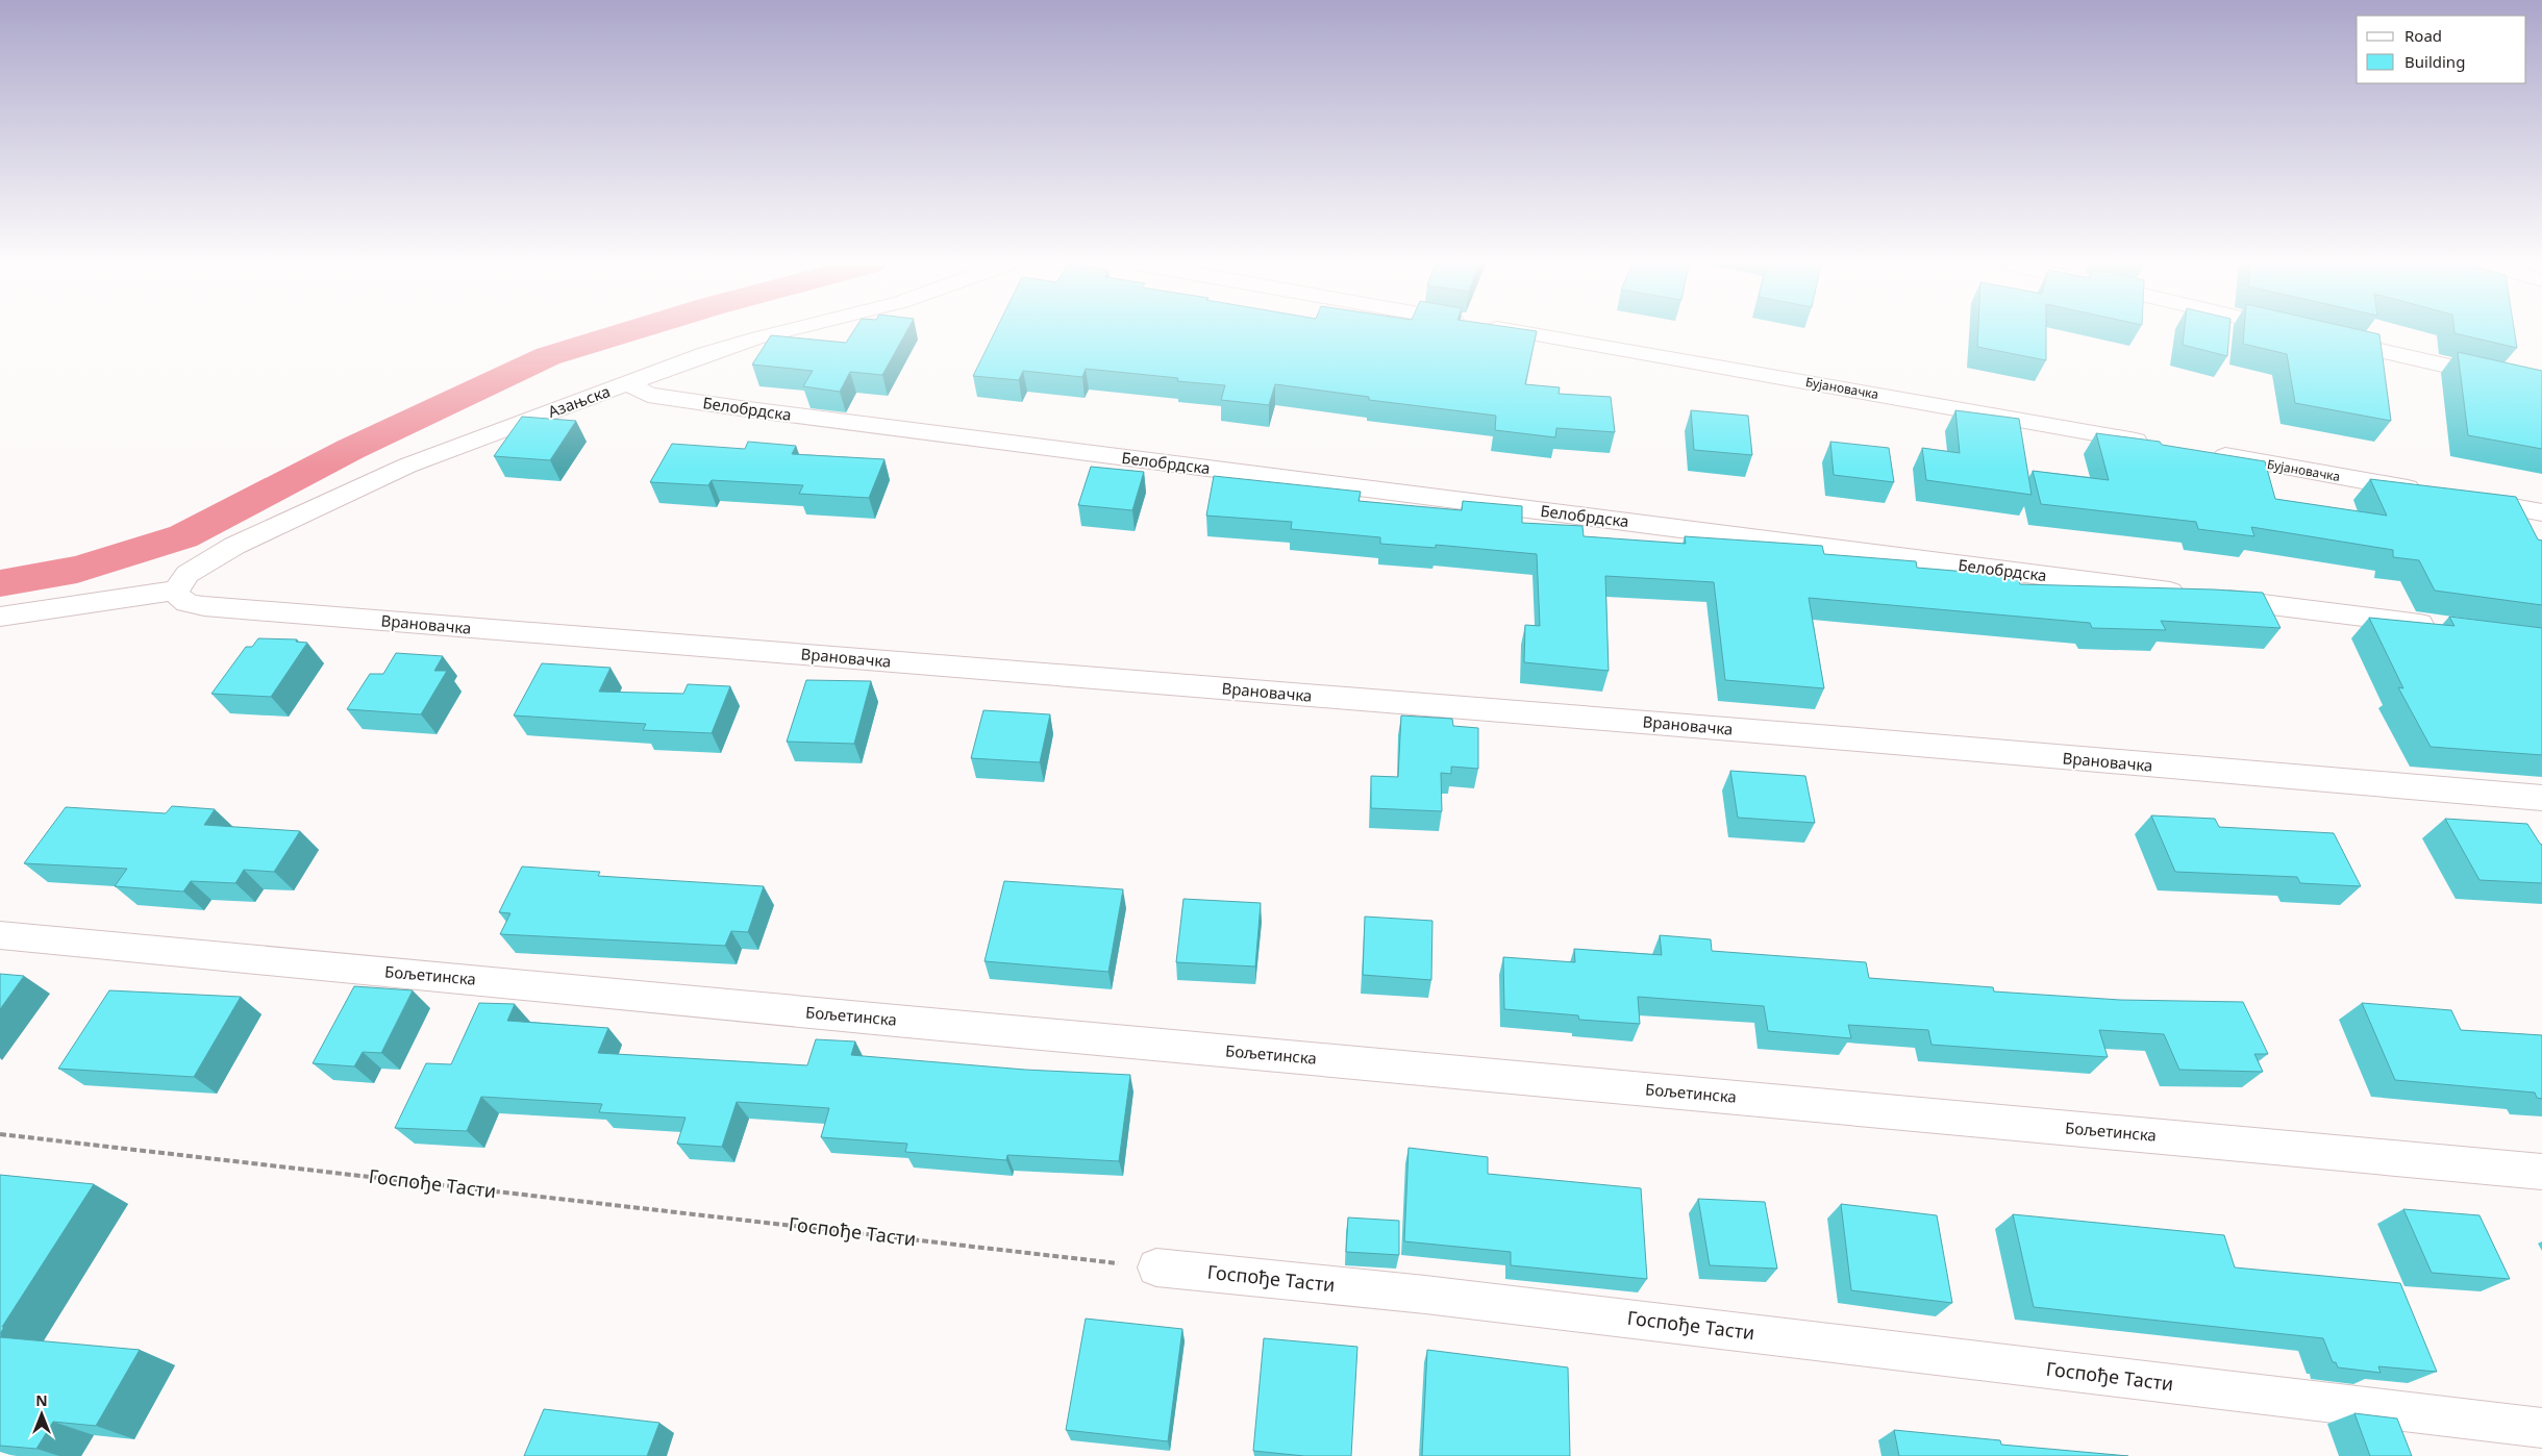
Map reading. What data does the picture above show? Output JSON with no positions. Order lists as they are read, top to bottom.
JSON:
{
  "streets": {
    "street": [
      "Бујановачка",
      "Азањска",
      "Белобрдска",
      "Врановачка",
      "Бољетинска",
      "Госпође Тасти"
    ]
  },
  "crossings": [
    ["Азањска", "Белобрдска"],
    ["Азањска", "Врановачка"]
  ],
  "legend": ["Road", "Building"],
  "north": "top"
}
